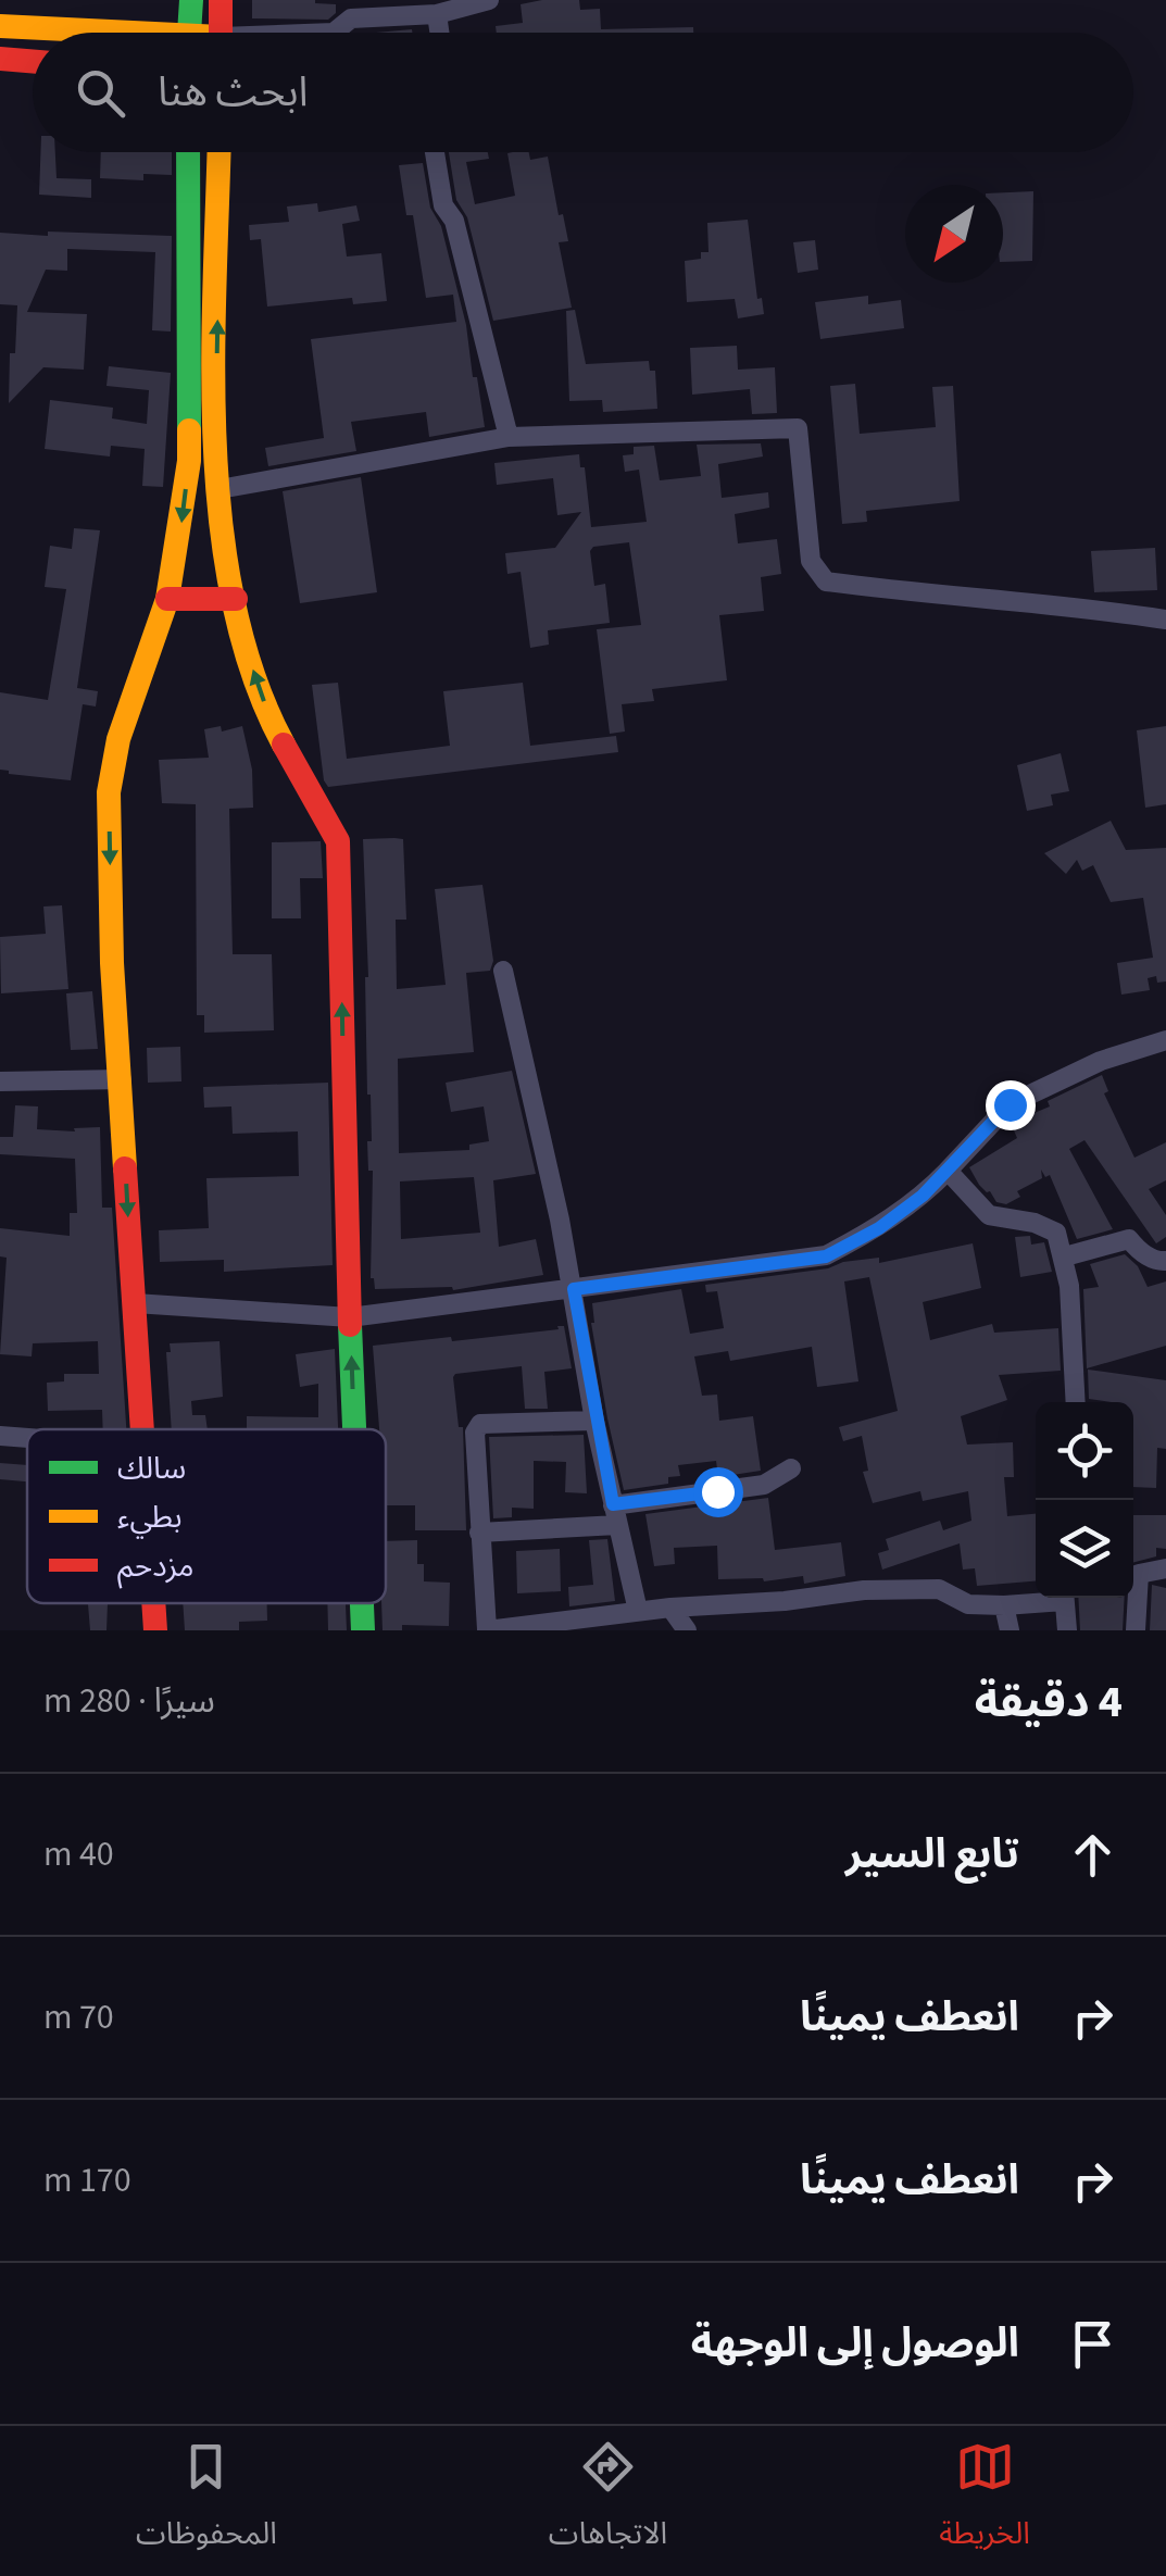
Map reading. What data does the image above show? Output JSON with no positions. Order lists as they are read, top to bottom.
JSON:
{
  "legend": ["سالك", "بطيء", "مزدحم"],
  "north": "bottom left",
  "page": {
    "search": "ابحث هنا",
    "heading": ["4 دقيقة", "سيرًا · 280 m"],
    "list": [
      ["تابع السير", "40 m"],
      ["انعطف يمينًا", "70 m"],
      ["انعطف يمينًا", "170 m"],
      "الوصول إلى الوجهة"
    ],
    "nav": ["الخريطة", "الاتجاهات", "المحفوظات"]
  }
}
